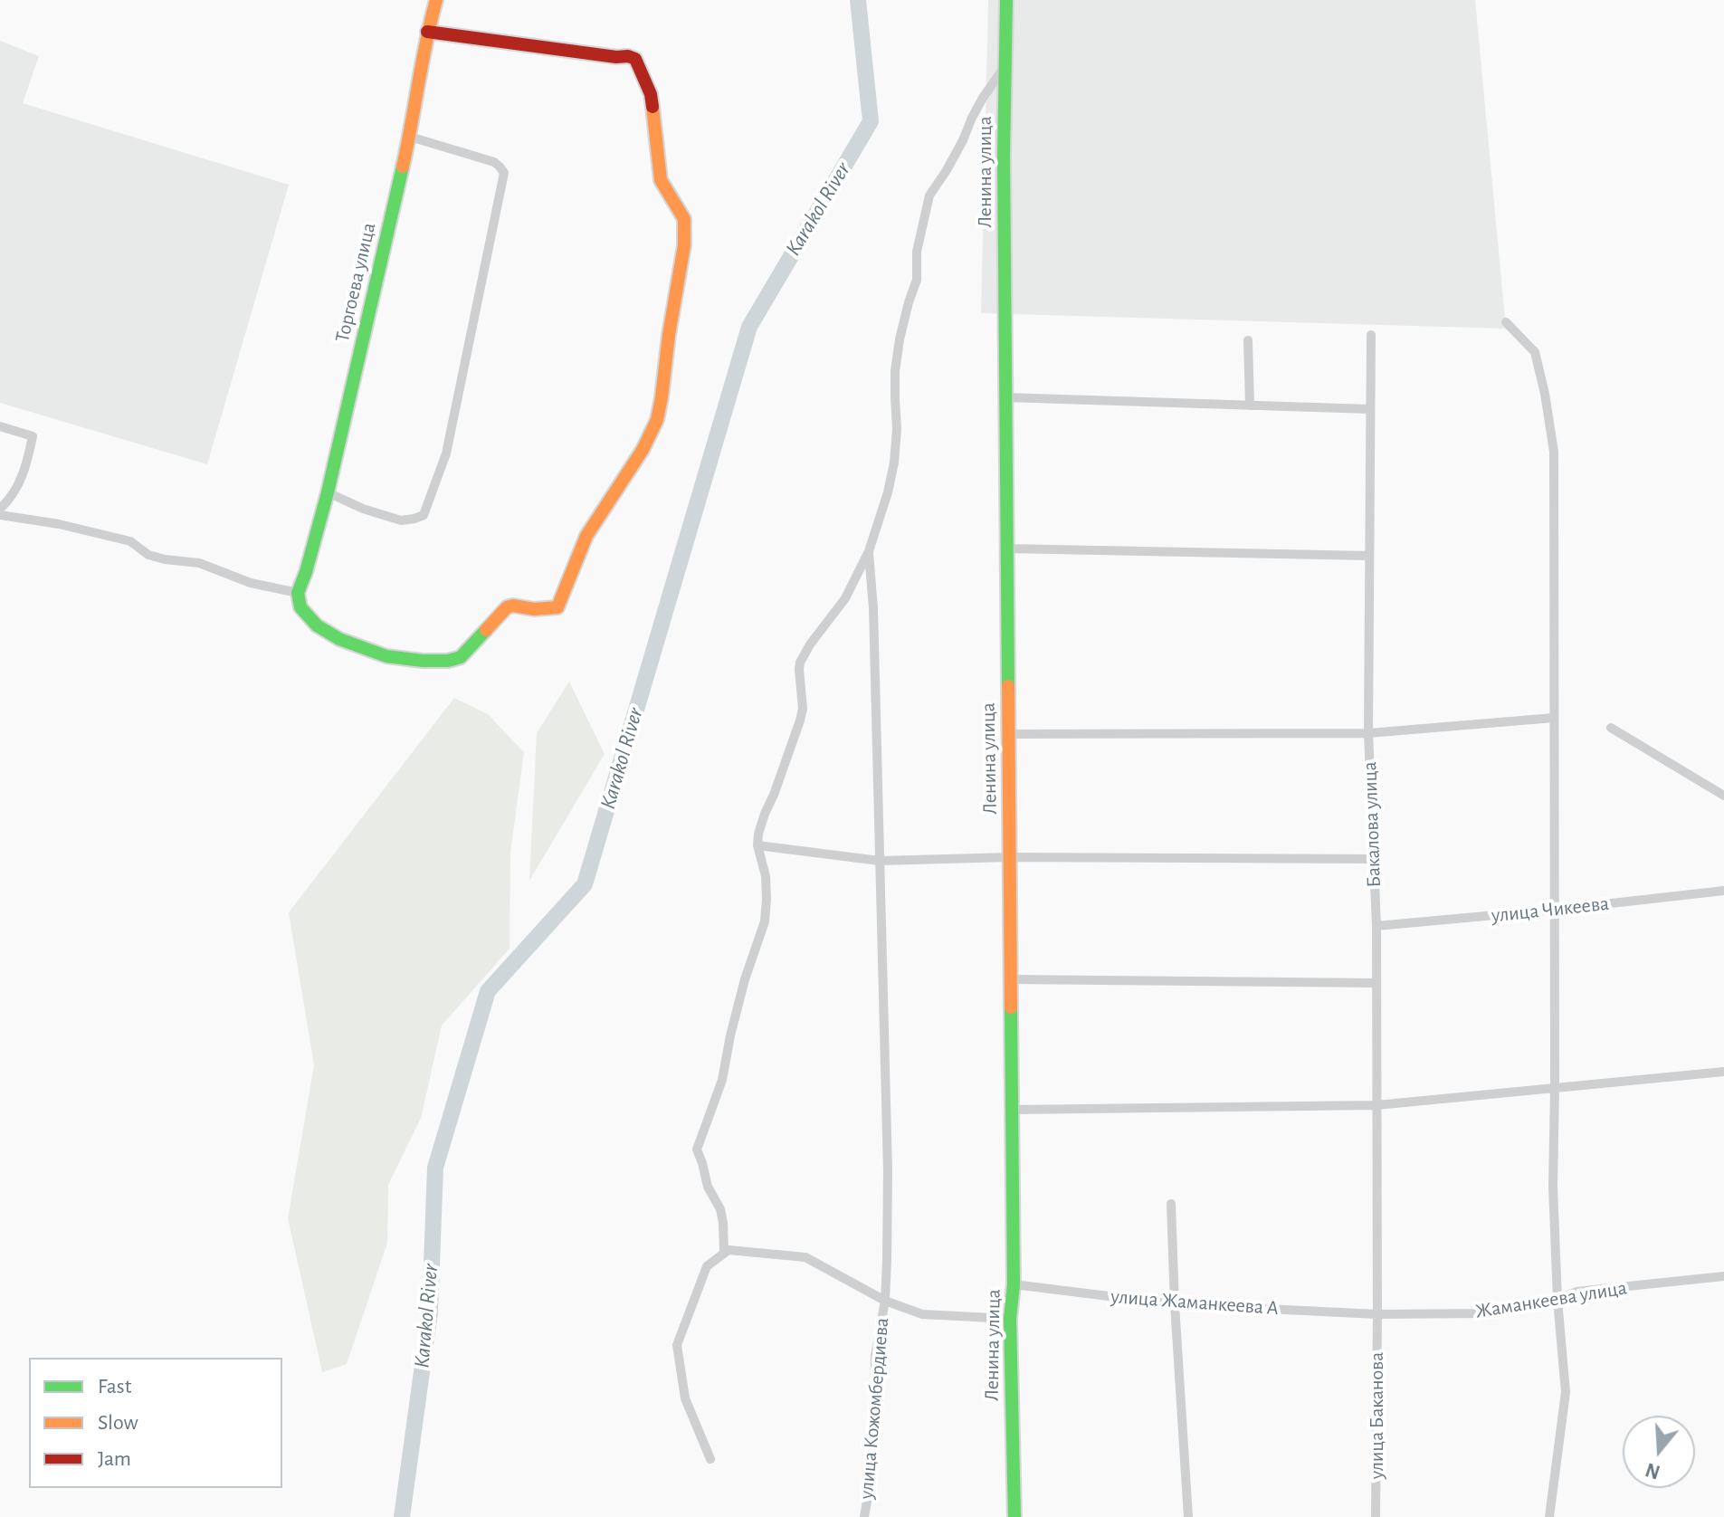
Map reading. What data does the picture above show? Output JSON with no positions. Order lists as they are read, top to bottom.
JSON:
{
  "streets": {
    "street": [
      "Ленина улица",
      "Торгоева улица",
      "Бакалова улица",
      "улица Чикеева",
      "Жаманкеева улица",
      "улица Жаманкеева А",
      "улица Кожомбердиева",
      "улица Баканова"
    ]
  },
  "crossings": [
    ["Ленина улица", "улица Жаманкеева А"],
    ["Бакалова улица", "улица Чикеева"],
    ["Бакалова улица", "Жаманкеева улица"],
    ["Бакалова улица", "улица Жаманкеева А"],
    ["Бакалова улица", "улица Баканова"],
    ["Жаманкеева улица", "улица Жаманкеева А"],
    ["Жаманкеева улица", "улица Баканова"],
    ["улица Жаманкеева А", "улица Баканова"]
  ],
  "water": ["Karakol River"],
  "legend": ["Fast", "Slow", "Jam"],
  "north": "bottom"
}
